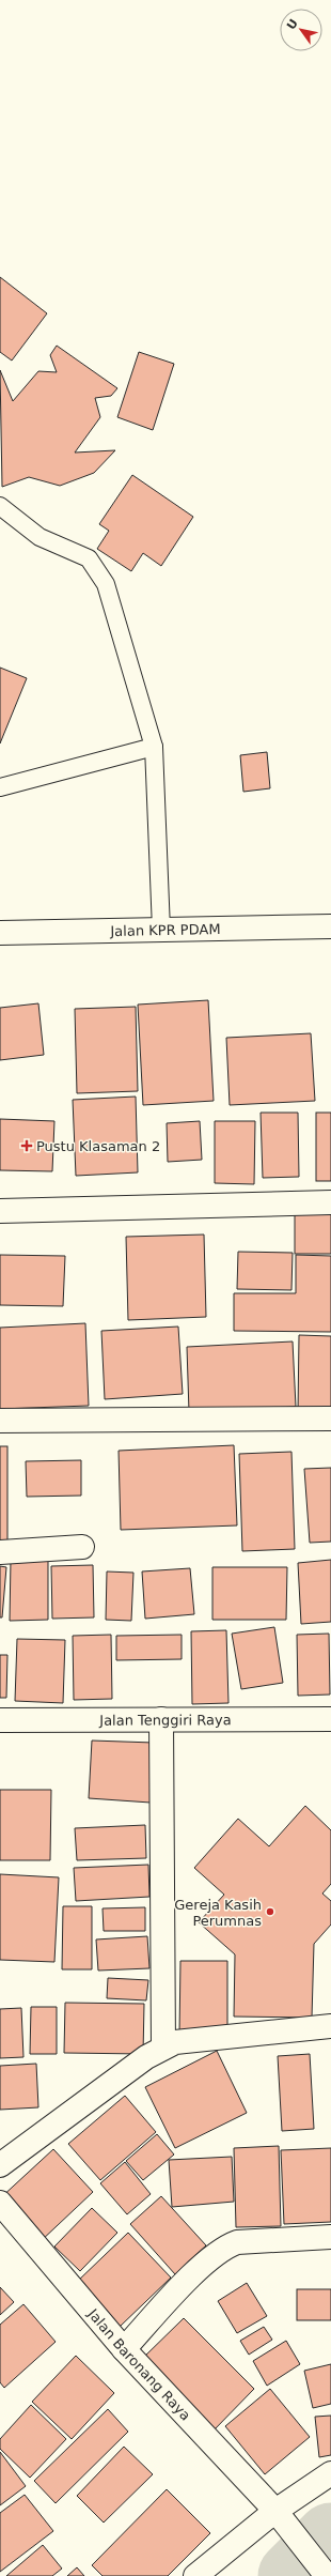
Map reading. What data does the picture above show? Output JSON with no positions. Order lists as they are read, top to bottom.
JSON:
{
  "streets": {
    "street": ["Jalan KPR PDAM", "Jalan Tenggiri Raya", "Jalan Baronang Raya"]
  },
  "places": {
    "health": ["Pustu Klasaman 2"],
    "other": ["Gereja Kasih Perumnas"]
  },
  "north": "top left"
}
